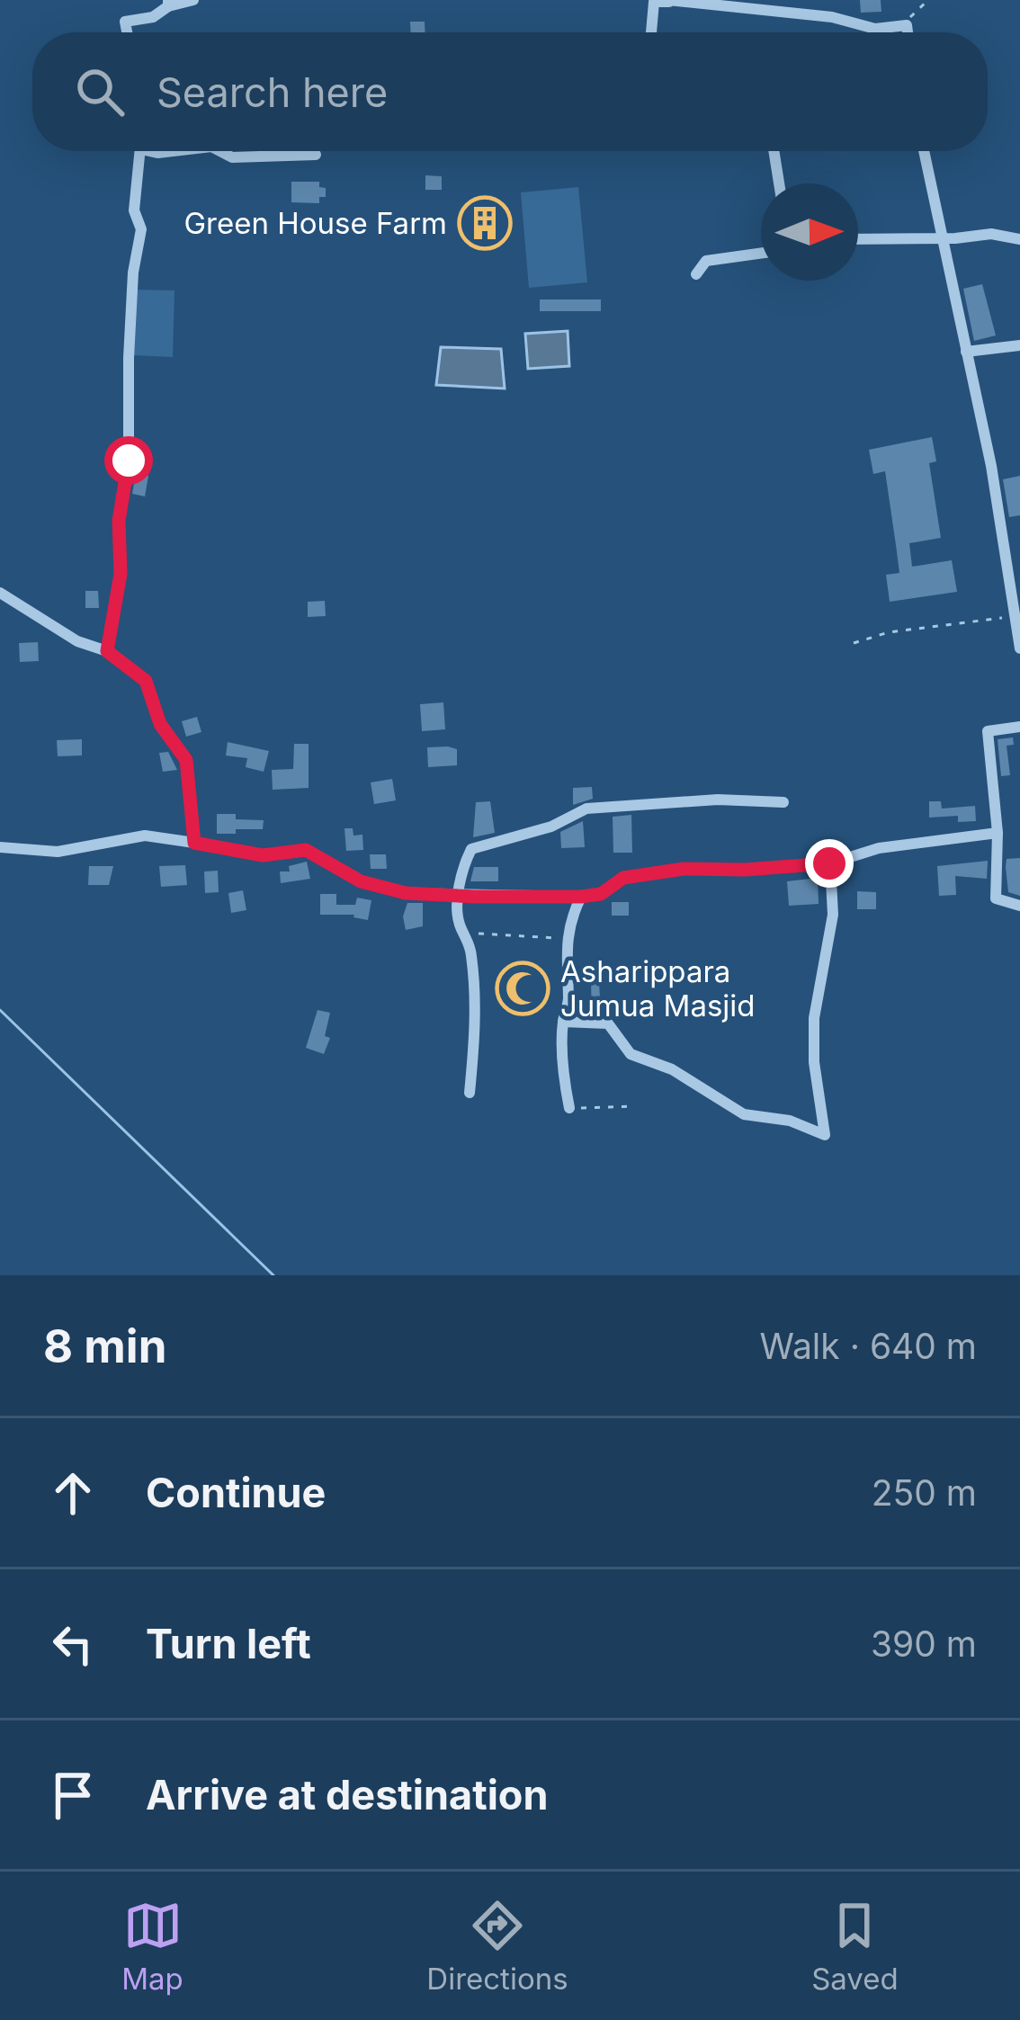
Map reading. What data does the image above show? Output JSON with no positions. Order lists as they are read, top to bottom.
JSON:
{
  "places": {
    "building": ["Green House Farm"],
    "mosque": ["Asharippara Jumua Masjid"]
  },
  "north": "right",
  "page": {
    "search": "Search here",
    "heading": ["8 min", "Walk · 640 m"],
    "list": [
      ["Continue", "250 m"],
      ["Turn left", "390 m"],
      "Arrive at destination"
    ],
    "nav": ["Map", "Directions", "Saved"]
  }
}
